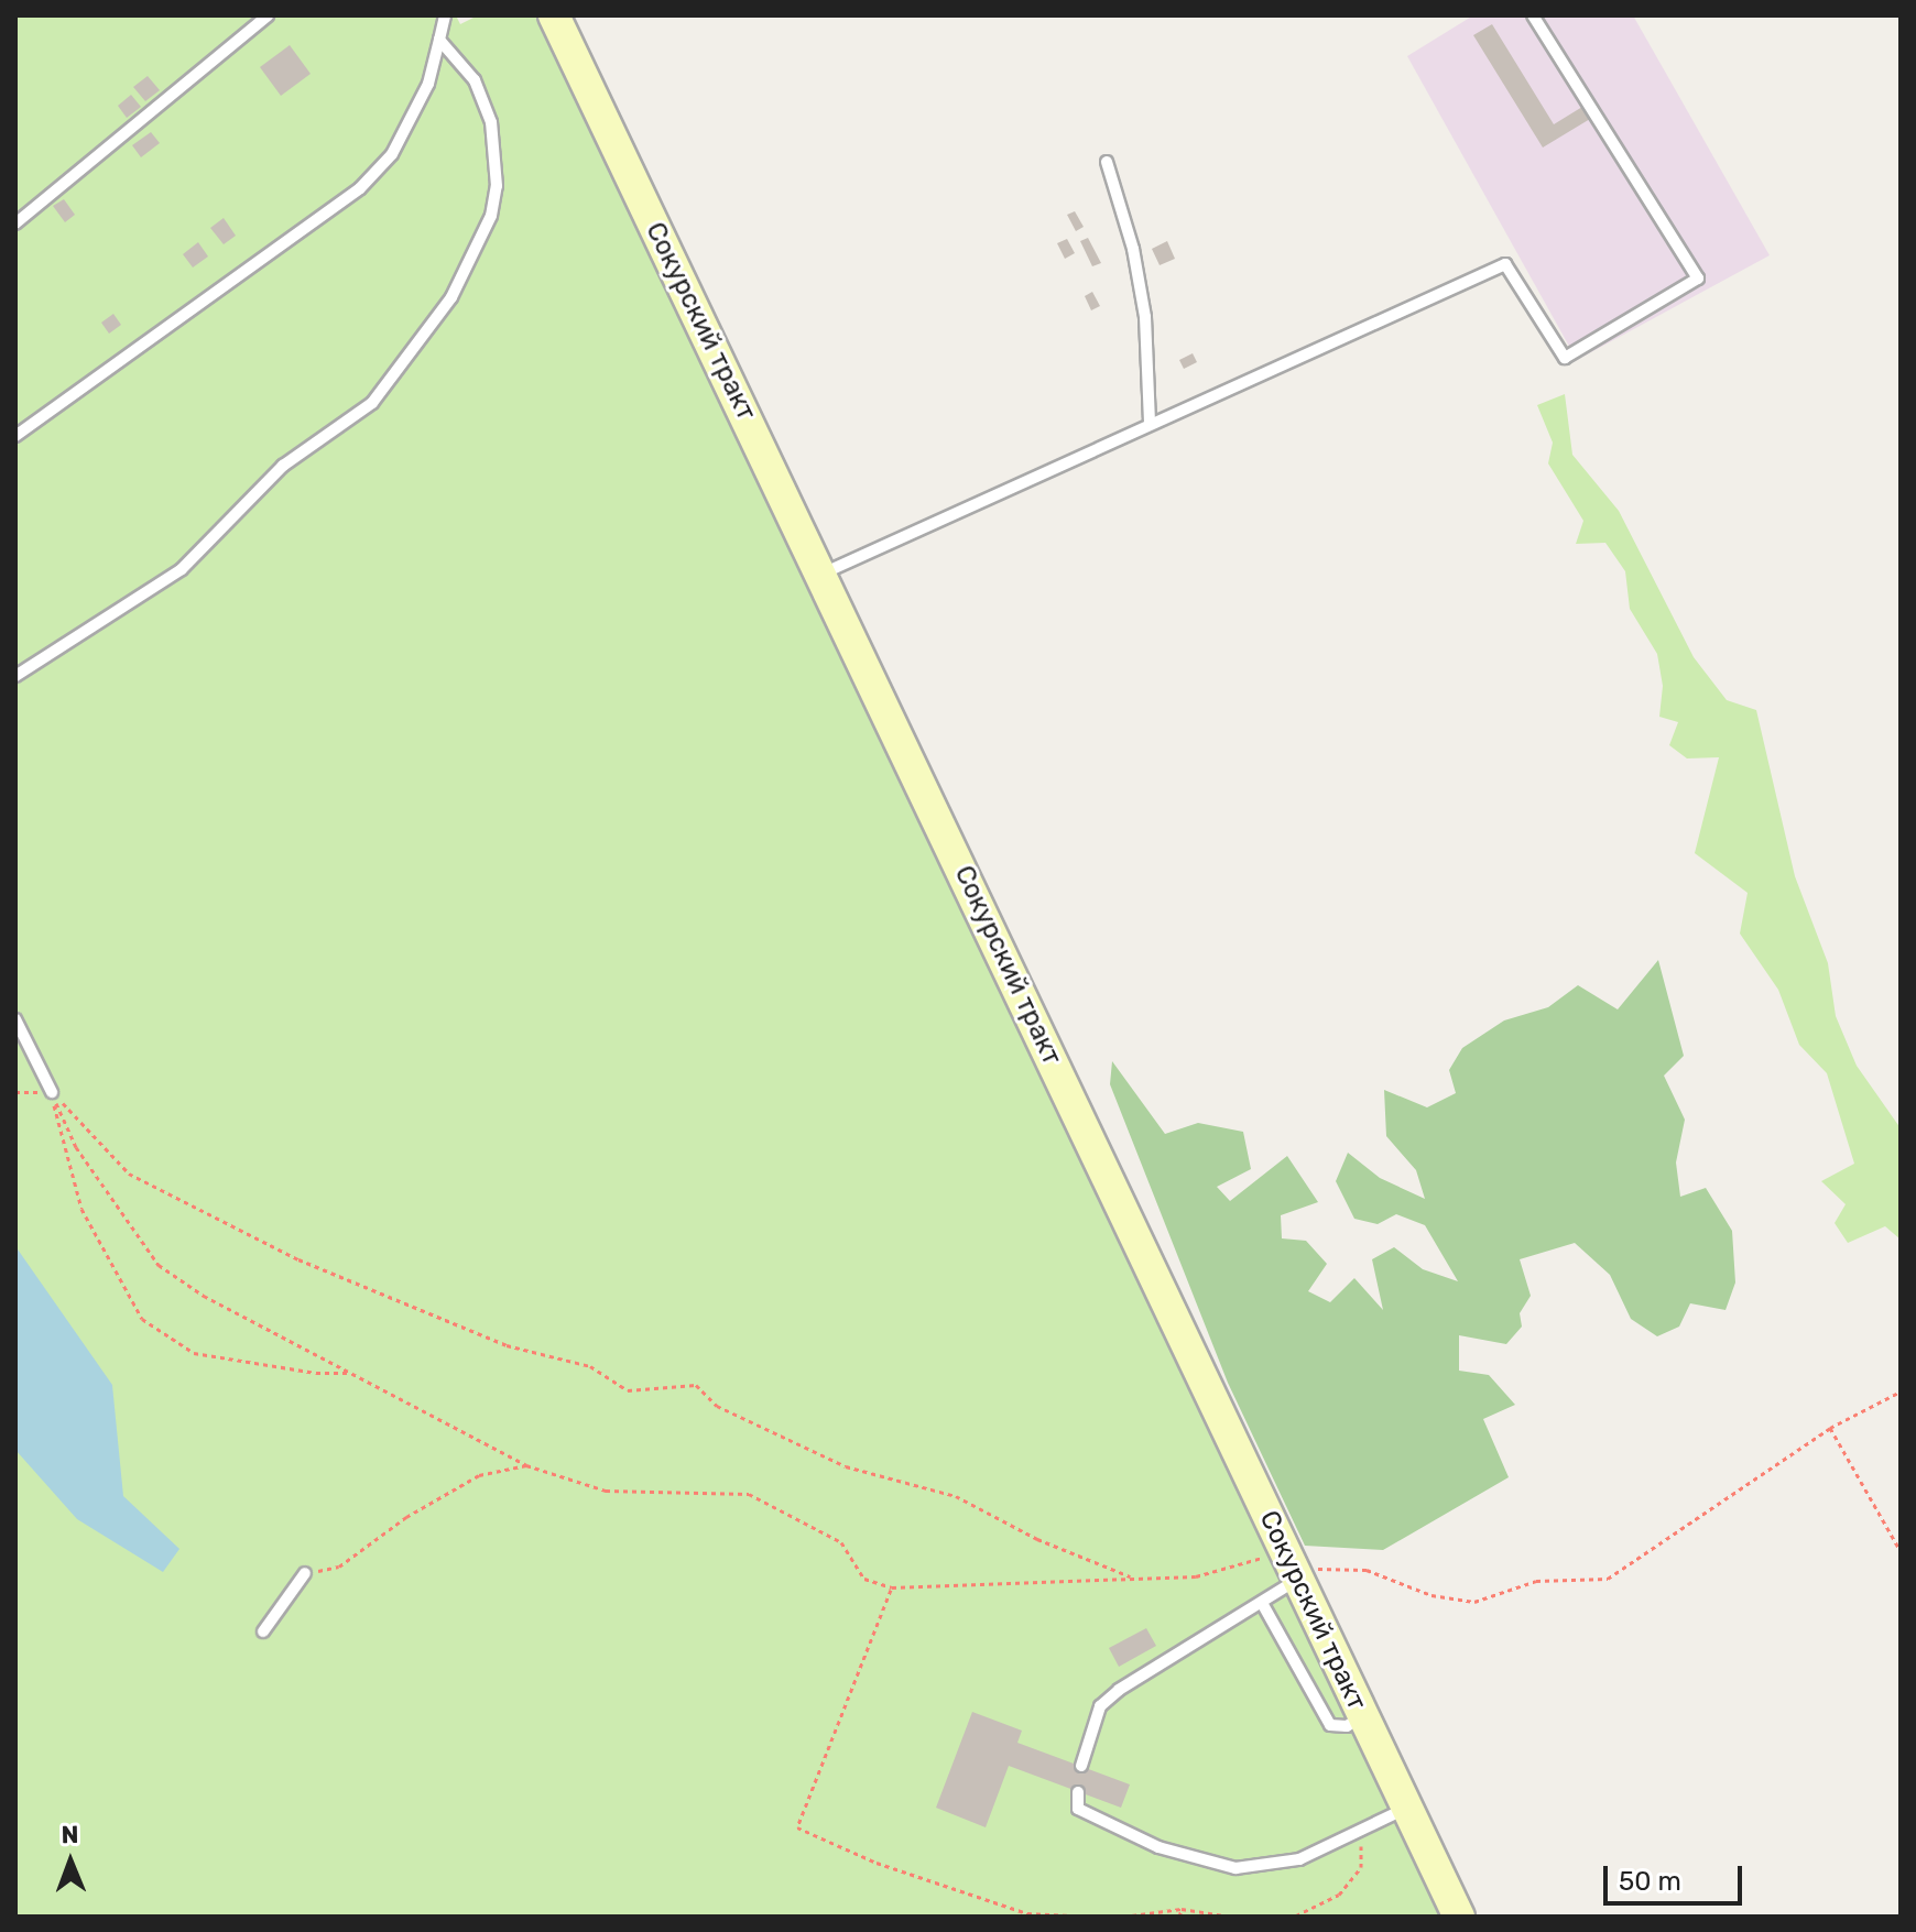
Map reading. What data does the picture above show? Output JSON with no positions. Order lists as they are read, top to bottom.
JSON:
{
  "streets": {
    "street": ["Сокурский тракт"]
  },
  "scale_bar": "50 m",
  "north": "top"
}
